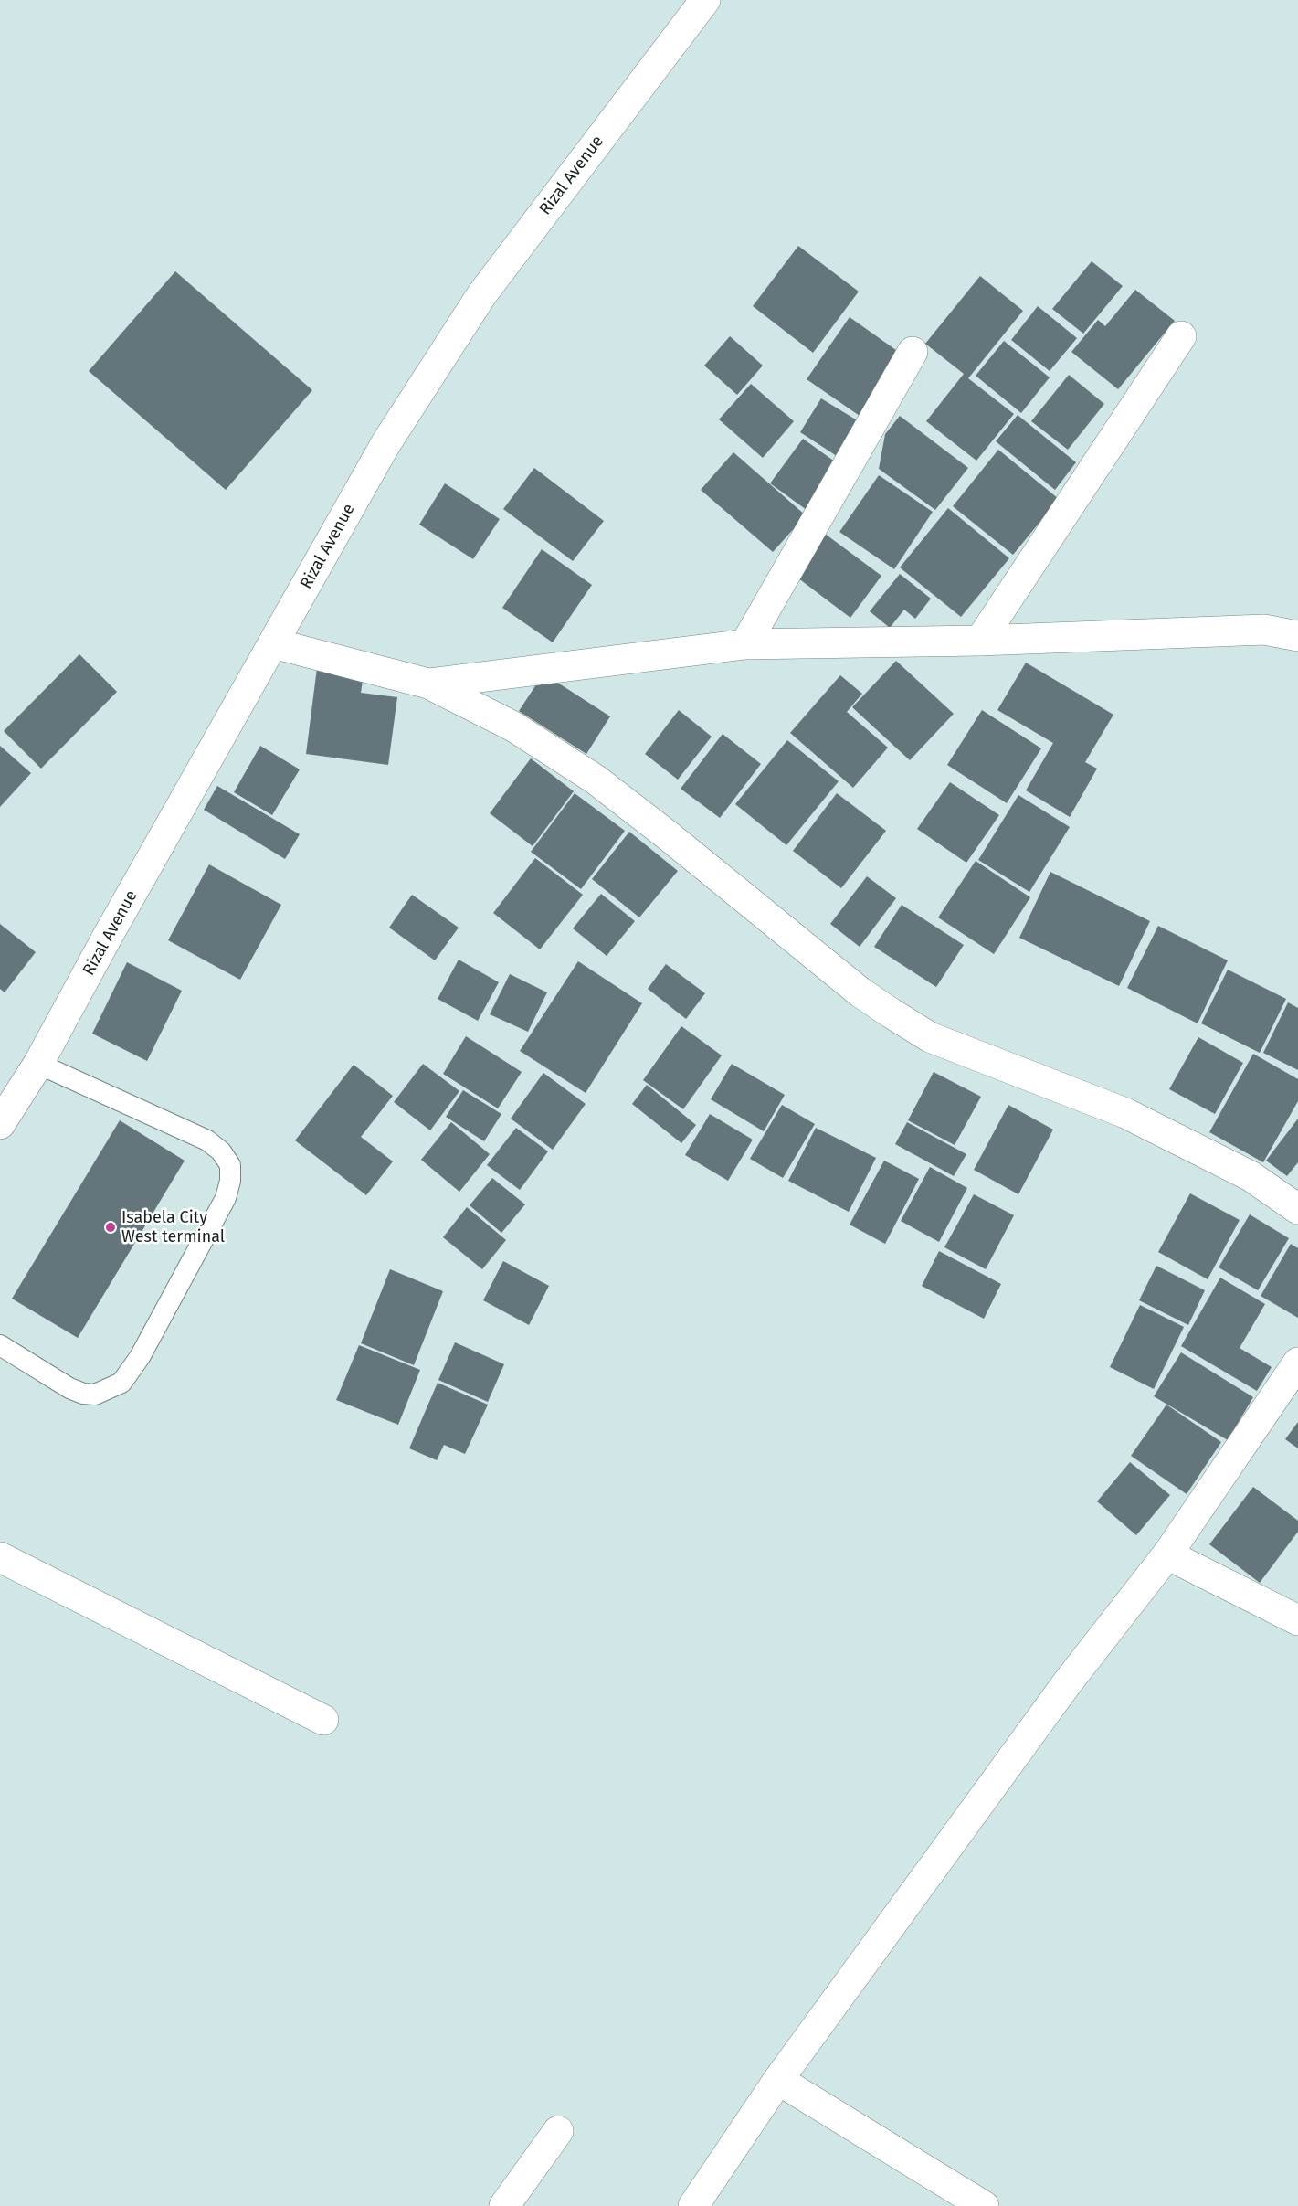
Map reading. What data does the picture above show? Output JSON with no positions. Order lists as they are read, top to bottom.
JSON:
{
  "streets": {
    "street": ["Rizal Avenue"]
  },
  "places": ["Isabela City West terminal"]
}
